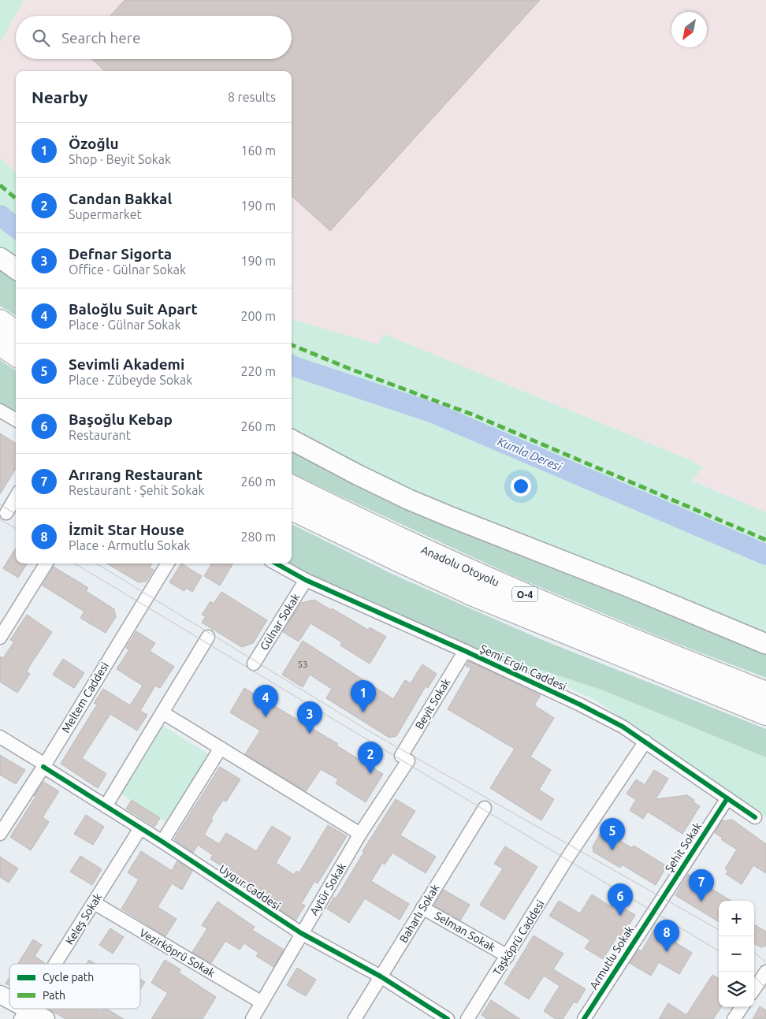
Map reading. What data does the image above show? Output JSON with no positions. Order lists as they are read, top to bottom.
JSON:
{
  "streets": {
    "highway": ["Anadolu Otoyolu", "O-4"],
    "street": [
      "Gülnar Sokak",
      "Şemi Ergin Caddesi",
      "Meltem Caddesi",
      "Beyit Sokak",
      "Şehit Sokak",
      "Uygur Caddesi",
      "Aytür Sokak",
      "Baharlı Sokak",
      "Keleş Sokak",
      "Selman Sokak",
      "Taşköprü Caddesi",
      "Vezirköprü Sokak",
      "Armutlu Sokak"
    ]
  },
  "crossings": [
    ["Gülnar Sokak", "Şemi Ergin Caddesi"],
    ["Şemi Ergin Caddesi", "Beyit Sokak"],
    ["Şemi Ergin Caddesi", "Şehit Sokak"],
    ["Şemi Ergin Caddesi", "Taşköprü Caddesi"],
    ["Meltem Caddesi", "Uygur Caddesi"],
    ["Beyit Sokak", "Aytür Sokak"],
    ["Şehit Sokak", "Armutlu Sokak"],
    ["Uygur Caddesi", "Aytür Sokak"],
    ["Uygur Caddesi", "Baharlı Sokak"],
    ["Uygur Caddesi", "Keleş Sokak"],
    ["Aytür Sokak", "Vezirköprü Sokak"],
    ["Baharlı Sokak", "Selman Sokak"],
    ["Keleş Sokak", "Vezirköprü Sokak"],
    ["Selman Sokak", "Taşköprü Caddesi"]
  ],
  "water": ["Kumla Deresi"],
  "house_numbers": ["53"],
  "legend": ["Cycle path", "Path"],
  "north": "bottom left",
  "page": {
    "search": "Search here",
    "heading": ["Nearby", "8 results"],
    "list": [
      {
        "mark": "1",
        "name": "Özoğlu",
        "note": "Shop · Beyit Sokak",
        "value": "160 m"
      },
      {
        "mark": "2",
        "name": "Candan Bakkal",
        "note": "Supermarket",
        "value": "190 m"
      },
      {
        "mark": "3",
        "name": "Defnar Sigorta",
        "note": "Office · Gülnar Sokak",
        "value": "190 m"
      },
      {
        "mark": "4",
        "name": "Baloğlu Suit Apart",
        "note": "Place · Gülnar Sokak",
        "value": "200 m"
      },
      {
        "mark": "5",
        "name": "Sevimli Akademi",
        "note": "Place · Zübeyde Sokak",
        "value": "220 m"
      },
      {
        "mark": "6",
        "name": "Başoğlu Kebap",
        "note": "Restaurant",
        "value": "260 m"
      },
      {
        "mark": "7",
        "name": "Arırang Restaurant",
        "note": "Restaurant · Şehit Sokak",
        "value": "260 m"
      },
      {
        "mark": "8",
        "name": "İzmit Star House",
        "note": "Place · Armutlu Sokak",
        "value": "280 m"
      }
    ],
    "pins": [
      "1",
      "4",
      "3",
      "2",
      "5",
      "7",
      "6",
      "8"
    ],
    "map_buttons": ["+", "−"]
  }
}
